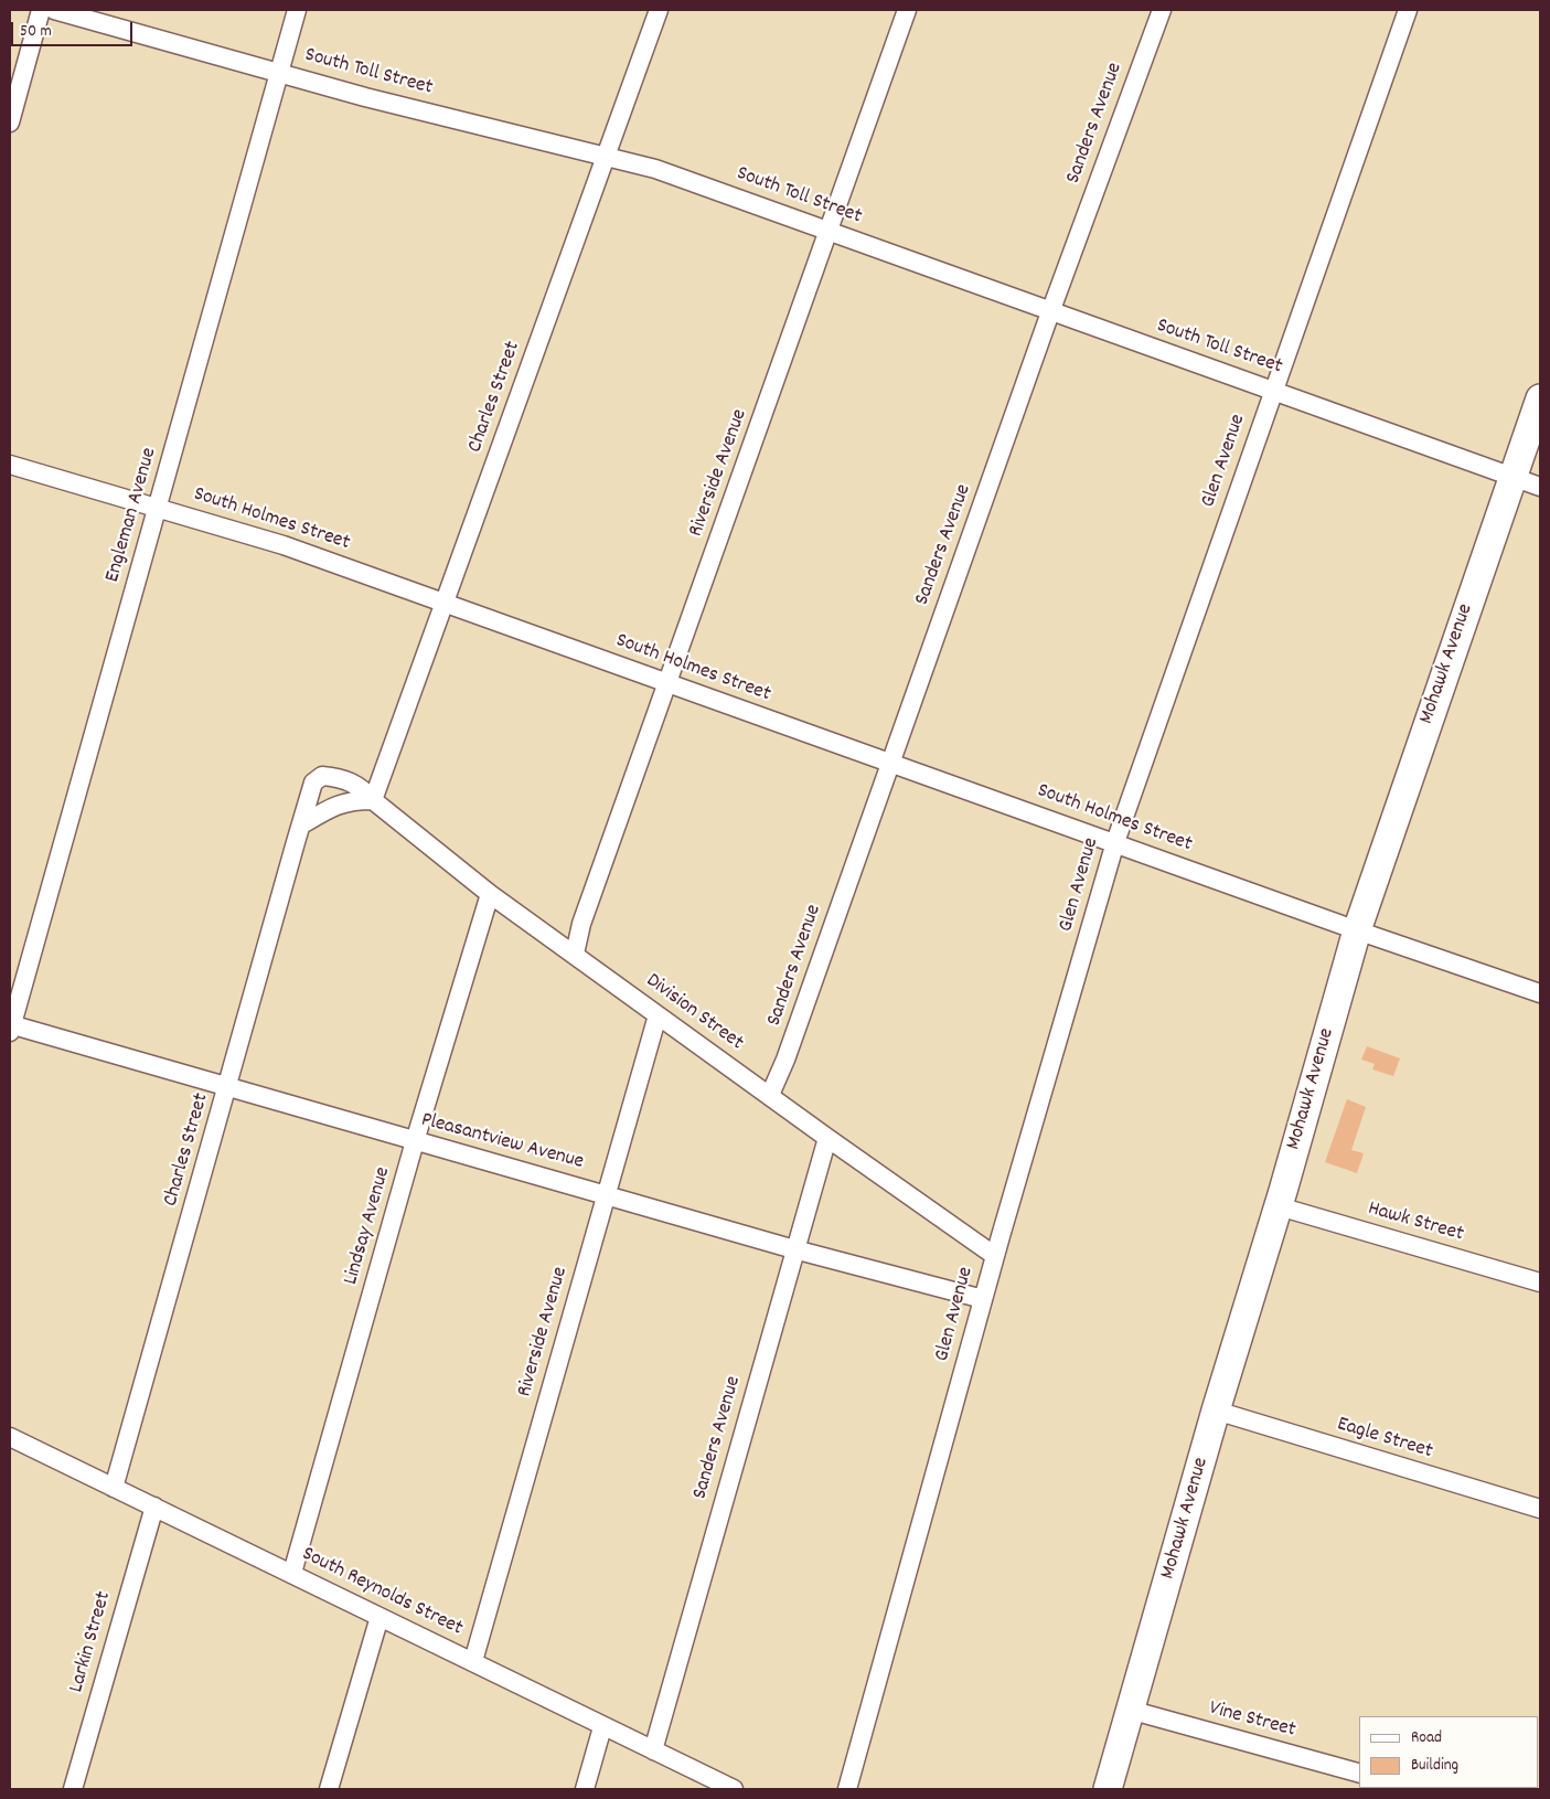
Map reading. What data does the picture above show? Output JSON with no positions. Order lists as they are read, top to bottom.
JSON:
{
  "streets": {
    "main road": ["Mohawk Avenue"],
    "street": [
      "South Toll Street",
      "Sanders Avenue",
      "Charles Street",
      "Glen Avenue",
      "Riverside Avenue",
      "Engleman Avenue",
      "South Holmes Street",
      "Division Street",
      "Pleasantview Avenue",
      "Hawk Street",
      "Lindsay Avenue",
      "Eagle Street",
      "South Reynolds Street",
      "Larkin Street",
      "Vine Street"
    ]
  },
  "crossings": [
    ["South Toll Street", "Sanders Avenue"],
    ["South Toll Street", "Charles Street"],
    ["South Toll Street", "Glen Avenue"],
    ["South Toll Street", "Riverside Avenue"],
    ["South Toll Street", "Engleman Avenue"],
    ["South Toll Street", "Mohawk Avenue"],
    ["Sanders Avenue", "South Holmes Street"],
    ["Sanders Avenue", "Division Street"],
    ["Sanders Avenue", "Pleasantview Avenue"],
    ["Sanders Avenue", "South Reynolds Street"],
    ["Charles Street", "South Holmes Street"],
    ["Charles Street", "Division Street"],
    ["Charles Street", "Pleasantview Avenue"],
    ["Charles Street", "South Reynolds Street"],
    ["Glen Avenue", "South Holmes Street"],
    ["Glen Avenue", "Division Street"],
    ["Glen Avenue", "Pleasantview Avenue"],
    ["Riverside Avenue", "South Holmes Street"],
    ["Riverside Avenue", "Division Street"],
    ["Riverside Avenue", "Pleasantview Avenue"],
    ["Riverside Avenue", "South Reynolds Street"],
    ["Engleman Avenue", "South Holmes Street"],
    ["Engleman Avenue", "Pleasantview Avenue"],
    ["South Holmes Street", "Mohawk Avenue"],
    ["Mohawk Avenue", "Hawk Street"],
    ["Mohawk Avenue", "Eagle Street"],
    ["Mohawk Avenue", "Vine Street"],
    ["Division Street", "Lindsay Avenue"],
    ["Pleasantview Avenue", "Lindsay Avenue"],
    ["Lindsay Avenue", "South Reynolds Street"],
    ["South Reynolds Street", "Larkin Street"]
  ],
  "legend": ["Road", "Building"],
  "scale_bar": "50 m"
}
